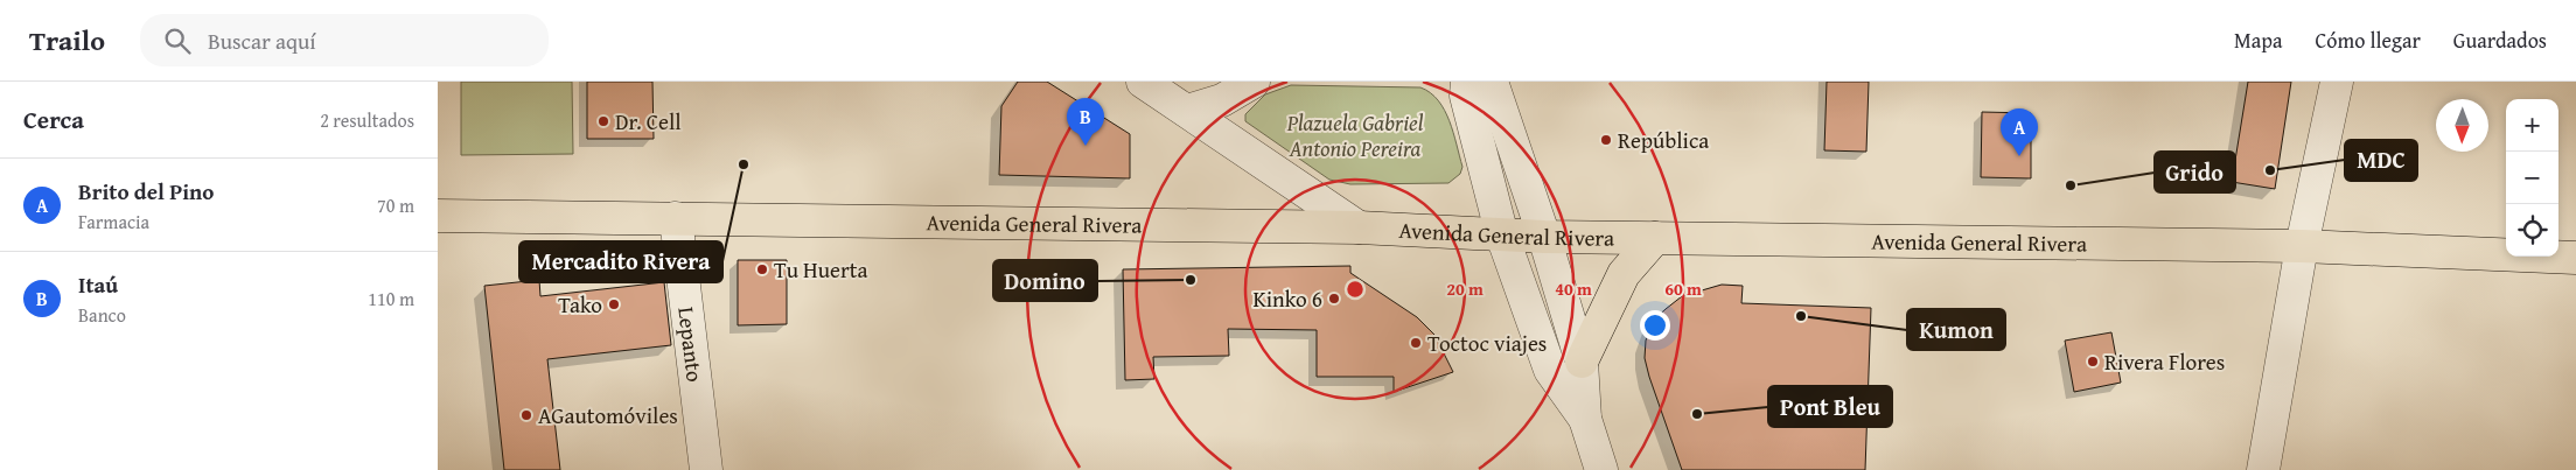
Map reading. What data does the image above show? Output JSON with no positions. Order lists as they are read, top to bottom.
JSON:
{
  "streets": {
    "main road": ["Avenida General Rivera"],
    "street": ["Lepanto"]
  },
  "crossings": [
    ["Avenida General Rivera", "Lepanto"]
  ],
  "parks": ["Plazuela Gabriel Antonio Pereira"],
  "places": [
    "Dr. Cell",
    "República",
    "Mercadito Rivera",
    "MDC",
    "Grido",
    "Tu Huerta",
    "Domino",
    "Kinko 6",
    "Tako",
    "Kumon",
    "Toctoc viajes",
    "Rivera Flores",
    "Pont Bleu",
    "AGautomóviles"
  ],
  "north": "bottom",
  "page": {
    "header": "Trailo",
    "search": "Buscar aquí",
    "nav": ["Mapa", "Cómo llegar", "Guardados"],
    "heading": ["Cerca", "2 resultados"],
    "pins": ["B", "A"],
    "map_buttons": ["+", "−"],
    "list": [
      {
        "mark": "A",
        "name": "Brito del Pino",
        "note": "Farmacia",
        "value": "70 m"
      },
      {
        "mark": "B",
        "name": "Itaú",
        "note": "Banco",
        "value": "110 m"
      }
    ]
  },
  "rings": ["20 m", "40 m", "60 m"]
}
